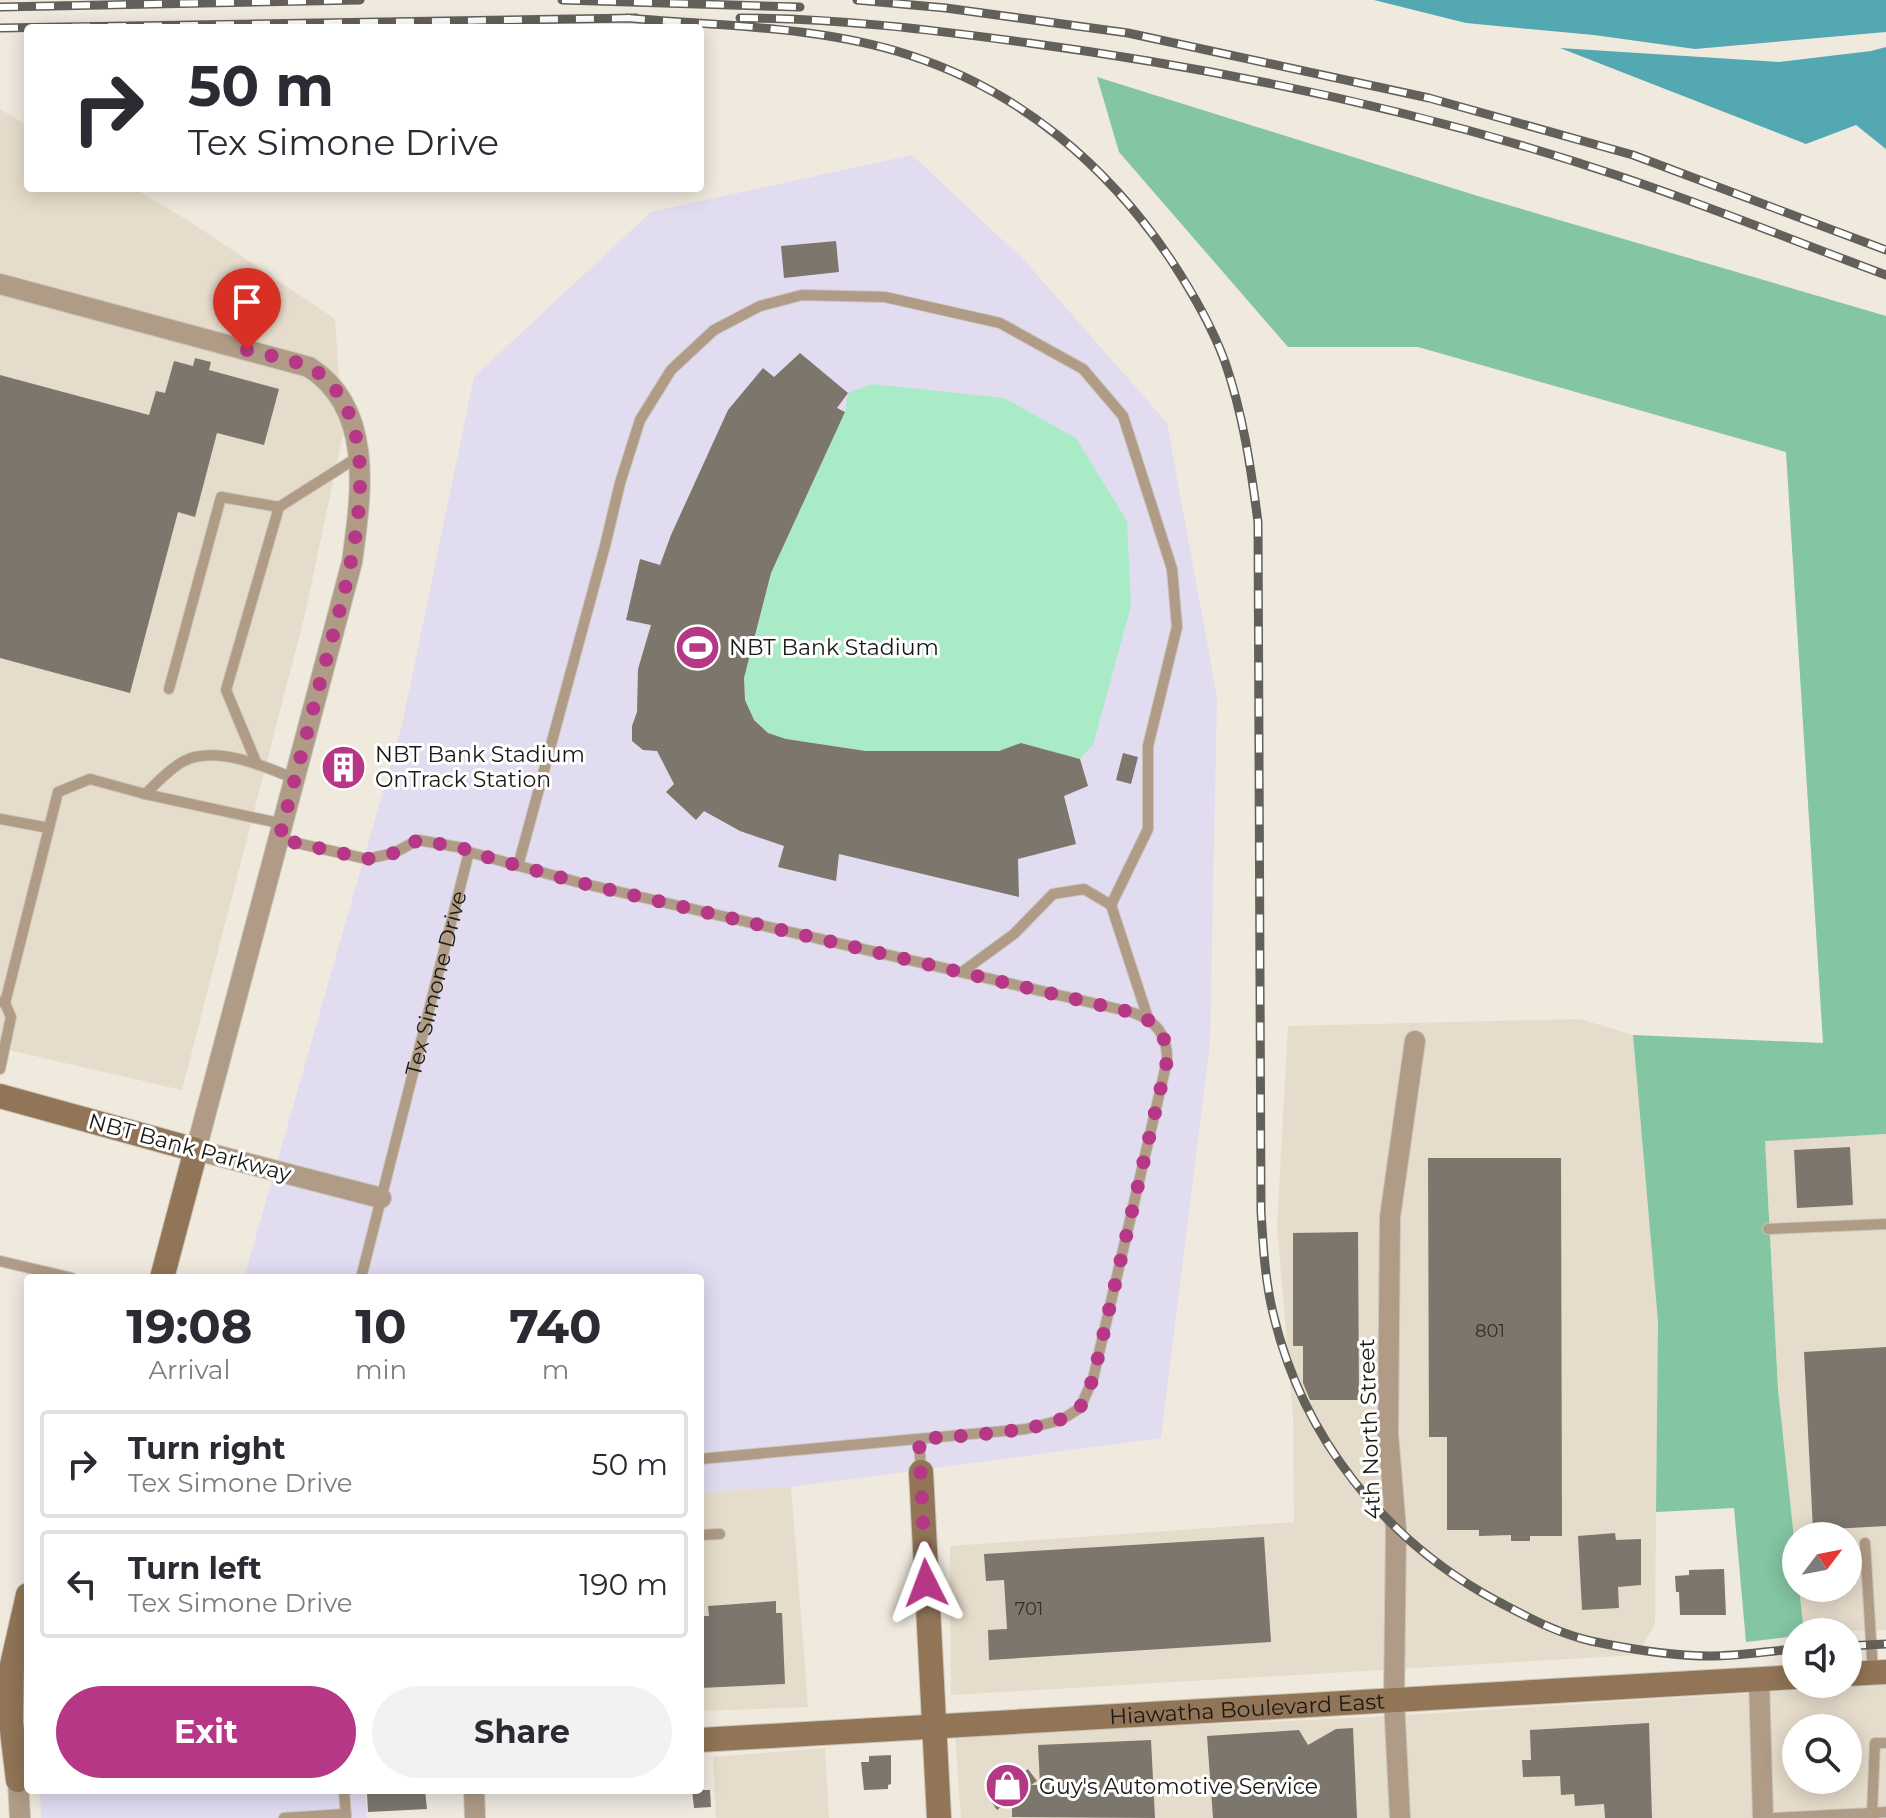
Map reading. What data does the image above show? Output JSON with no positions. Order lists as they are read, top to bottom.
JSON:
{
  "streets": {
    "street": ["NBT Bank Parkway", "4th North Street", "Hiawatha Boulevard East"],
    "lane": ["Tex Simone Drive"]
  },
  "crossings": [
    ["Tex Simone Drive", "NBT Bank Parkway"],
    ["4th North Street", "Hiawatha Boulevard East"]
  ],
  "places": {
    "sports": ["NBT Bank Stadium"],
    "building": ["NBT Bank Stadium OnTrack Station"],
    "shop": ["Guy's Automotive Service"]
  },
  "house_numbers": ["801", "701"],
  "north": "top right",
  "page": {
    "turn": ["50 m", "Tex Simone Drive"],
    "eta": [
      "19:08",
      "Arrival",
      "10",
      "min",
      "740",
      "m"
    ],
    "list": [
      {
        "name": "Turn right",
        "note": "Tex Simone Drive",
        "value": "50 m"
      },
      {
        "name": "Turn left",
        "note": "Tex Simone Drive",
        "value": "190 m"
      }
    ],
    "buttons": ["Exit", "Share"]
  }
}
